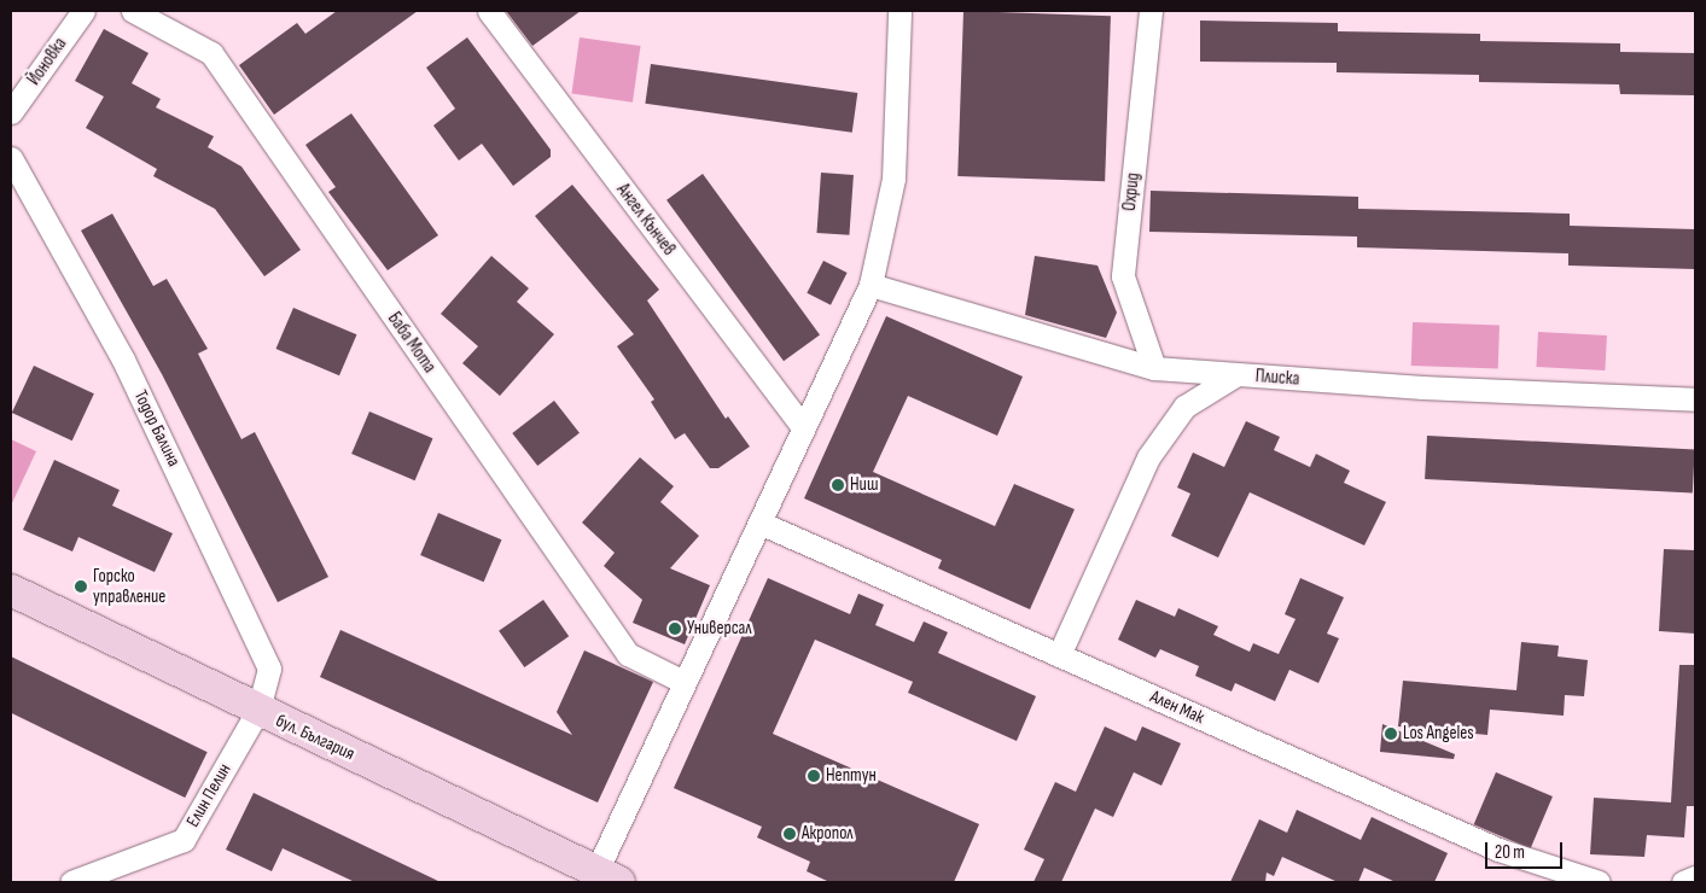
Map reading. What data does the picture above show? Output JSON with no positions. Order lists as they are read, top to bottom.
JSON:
{
  "streets": {
    "main road": ["бул. България"],
    "street": [
      "Йоновка",
      "Охрид",
      "Ангел Кънчев",
      "Баба Мота",
      "Плиска",
      "Тодор Балина",
      "Ален Мак",
      "Елин Пелин"
    ]
  },
  "crossings": [
    ["Охрид", "Плиска"],
    ["Тодор Балина", "бул. България"],
    ["Тодор Балина", "Елин Пелин"],
    ["бул. България", "Елин Пелин"]
  ],
  "places": [
    "Ниш",
    "Горско управление",
    "Универсал",
    "Los Angeles",
    "Нептун",
    "Акропол"
  ],
  "scale_bar": "20 m"
}
